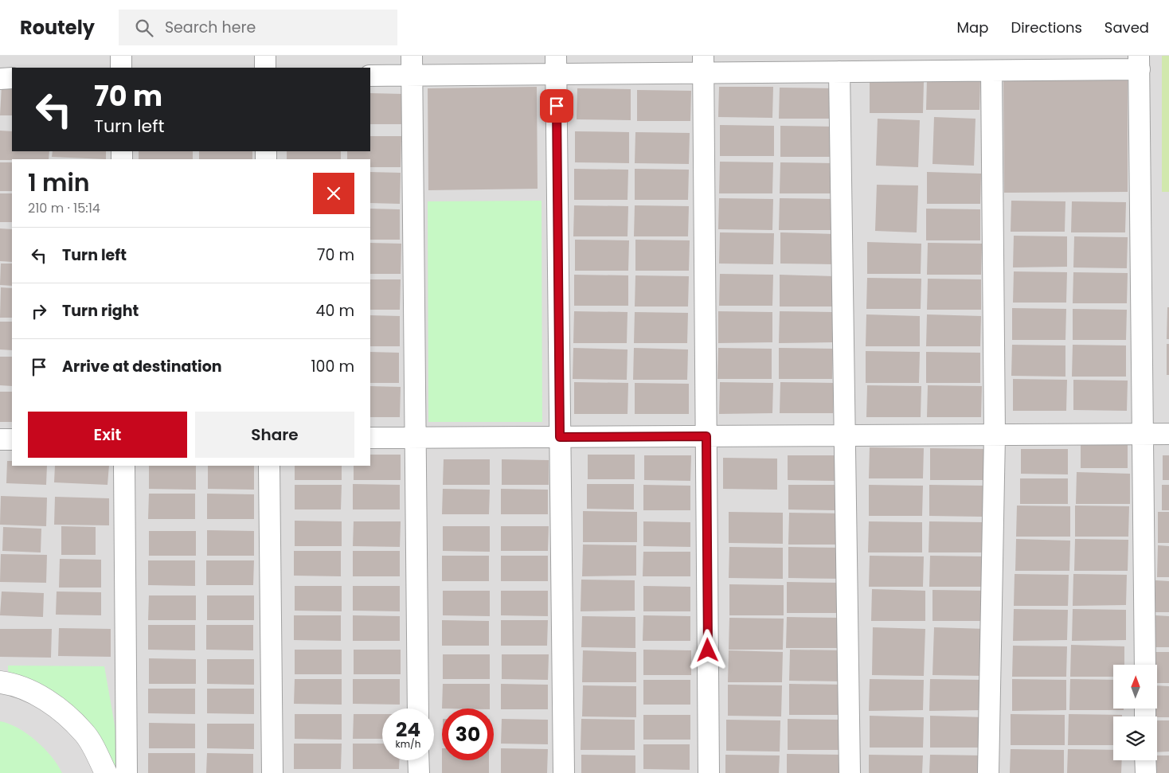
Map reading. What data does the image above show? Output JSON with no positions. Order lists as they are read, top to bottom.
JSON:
{
  "north": "top",
  "page": {
    "header": "Routely",
    "search": "Search here",
    "nav": ["Map", "Directions", "Saved"],
    "turn": ["70 m", "Turn left"],
    "heading": ["1 min", "210 m · 15:14"],
    "list": [
      {
        "name": "Turn left",
        "value": "70 m"
      },
      {
        "name": "Turn right",
        "value": "40 m"
      },
      {
        "name": "Arrive at destination",
        "value": "100 m"
      }
    ],
    "buttons": ["Exit", "Share"],
    "speed": "24 km/h",
    "limit": "30"
  }
}
